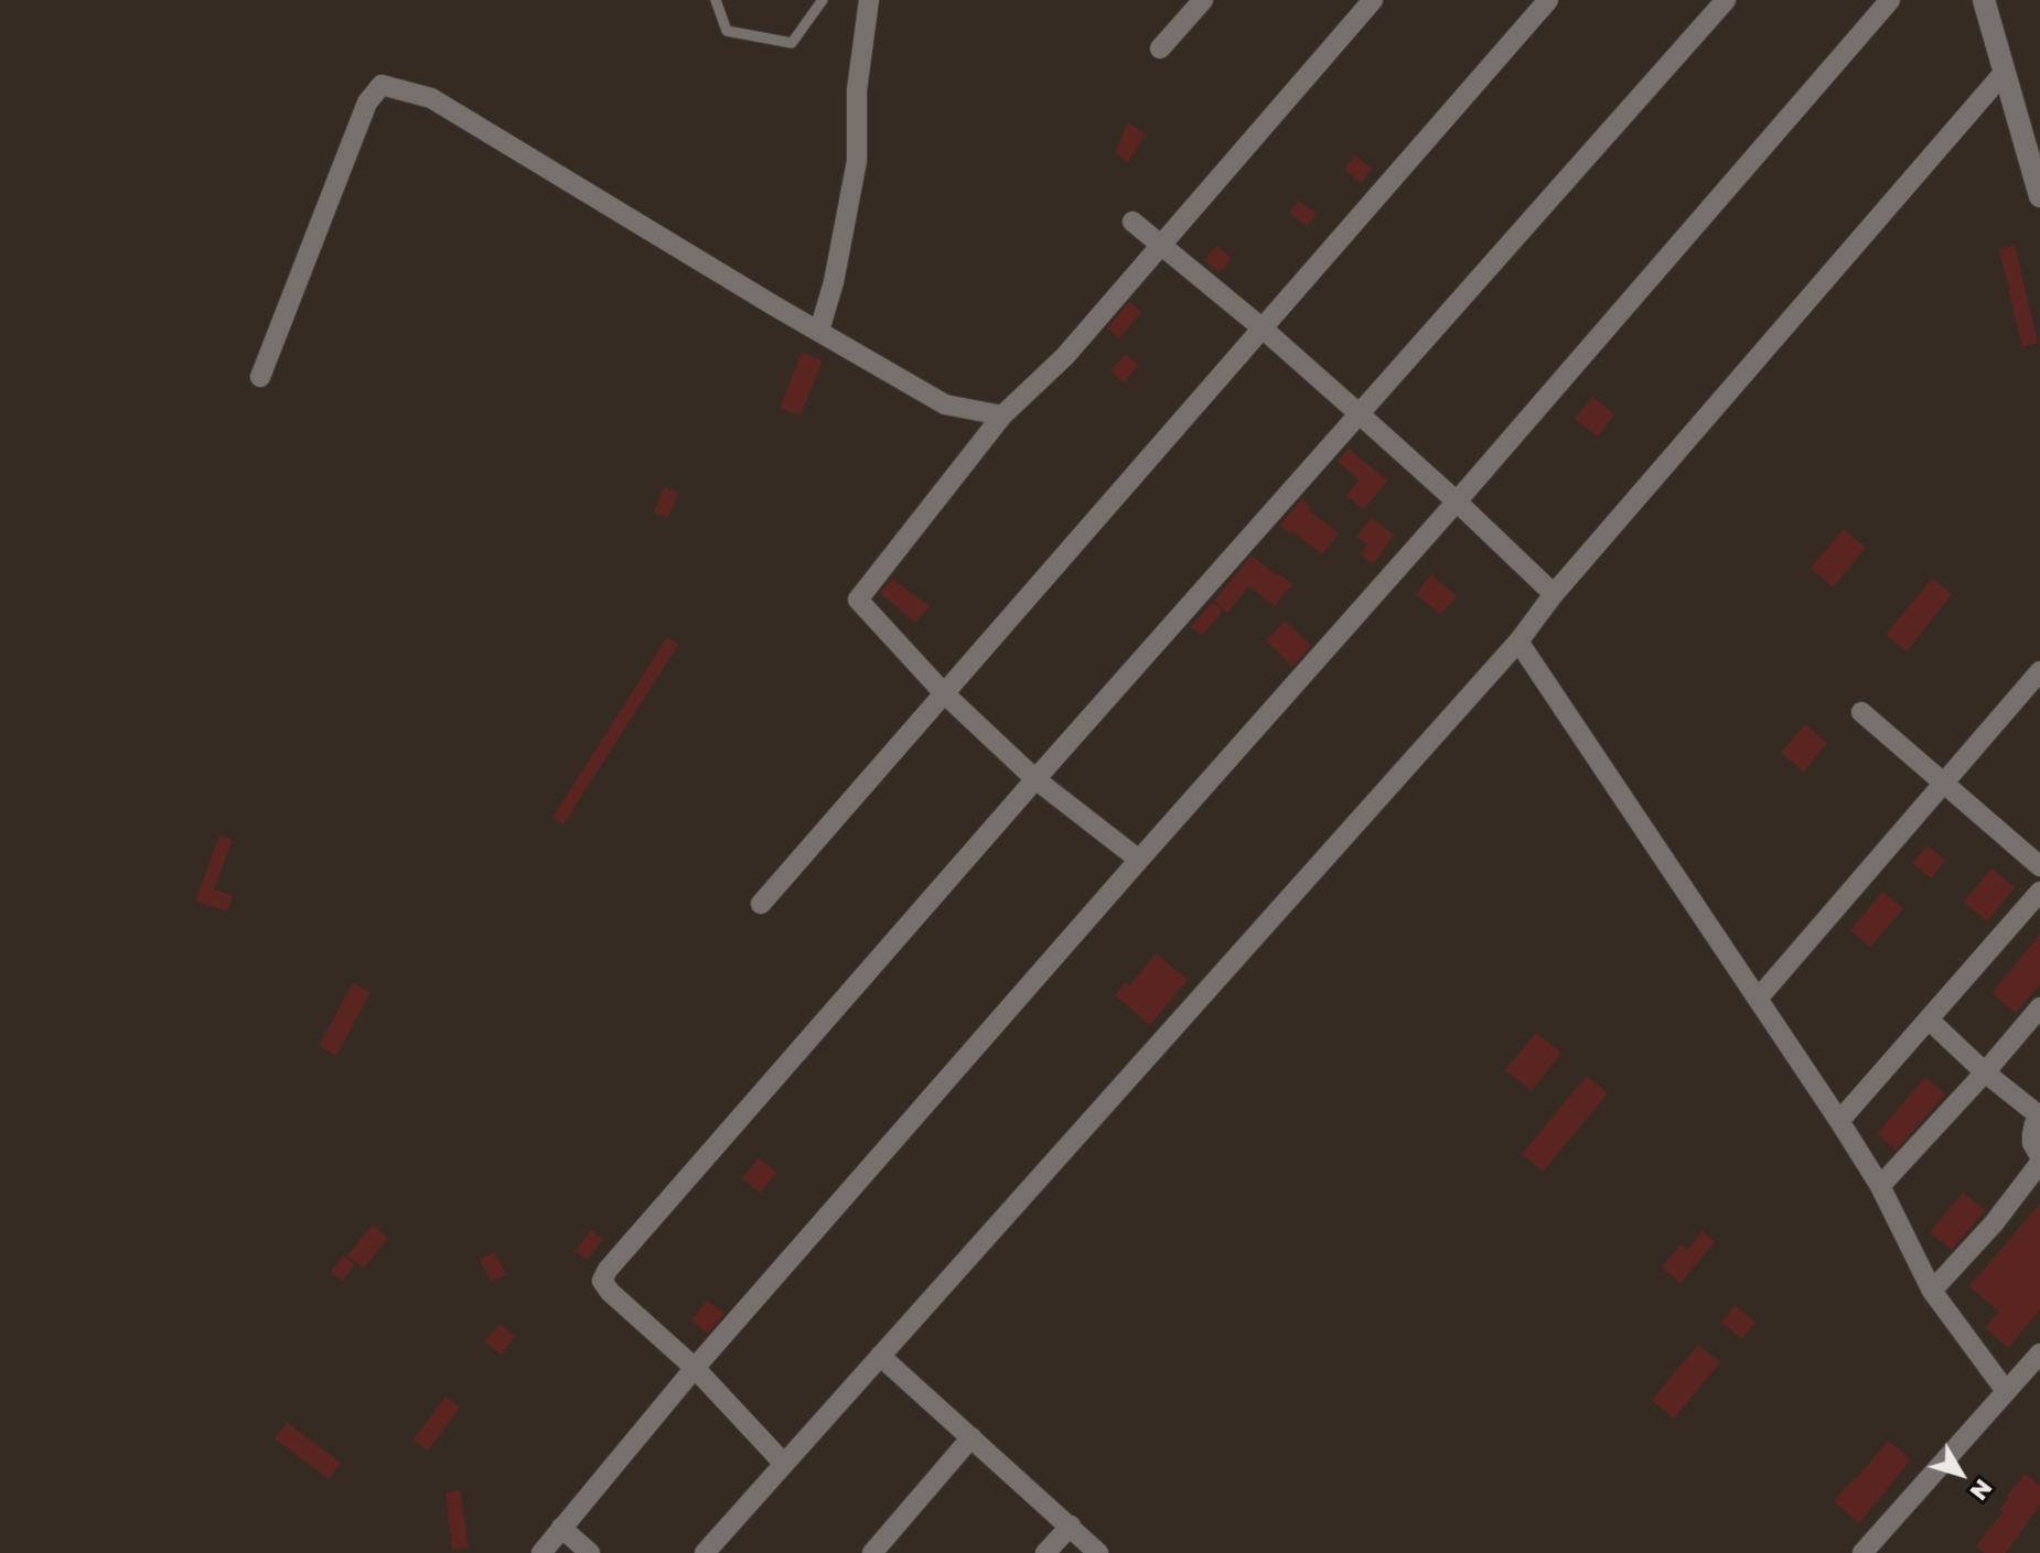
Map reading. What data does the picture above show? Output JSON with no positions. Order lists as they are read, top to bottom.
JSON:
{
  "north": "bottom right"
}
